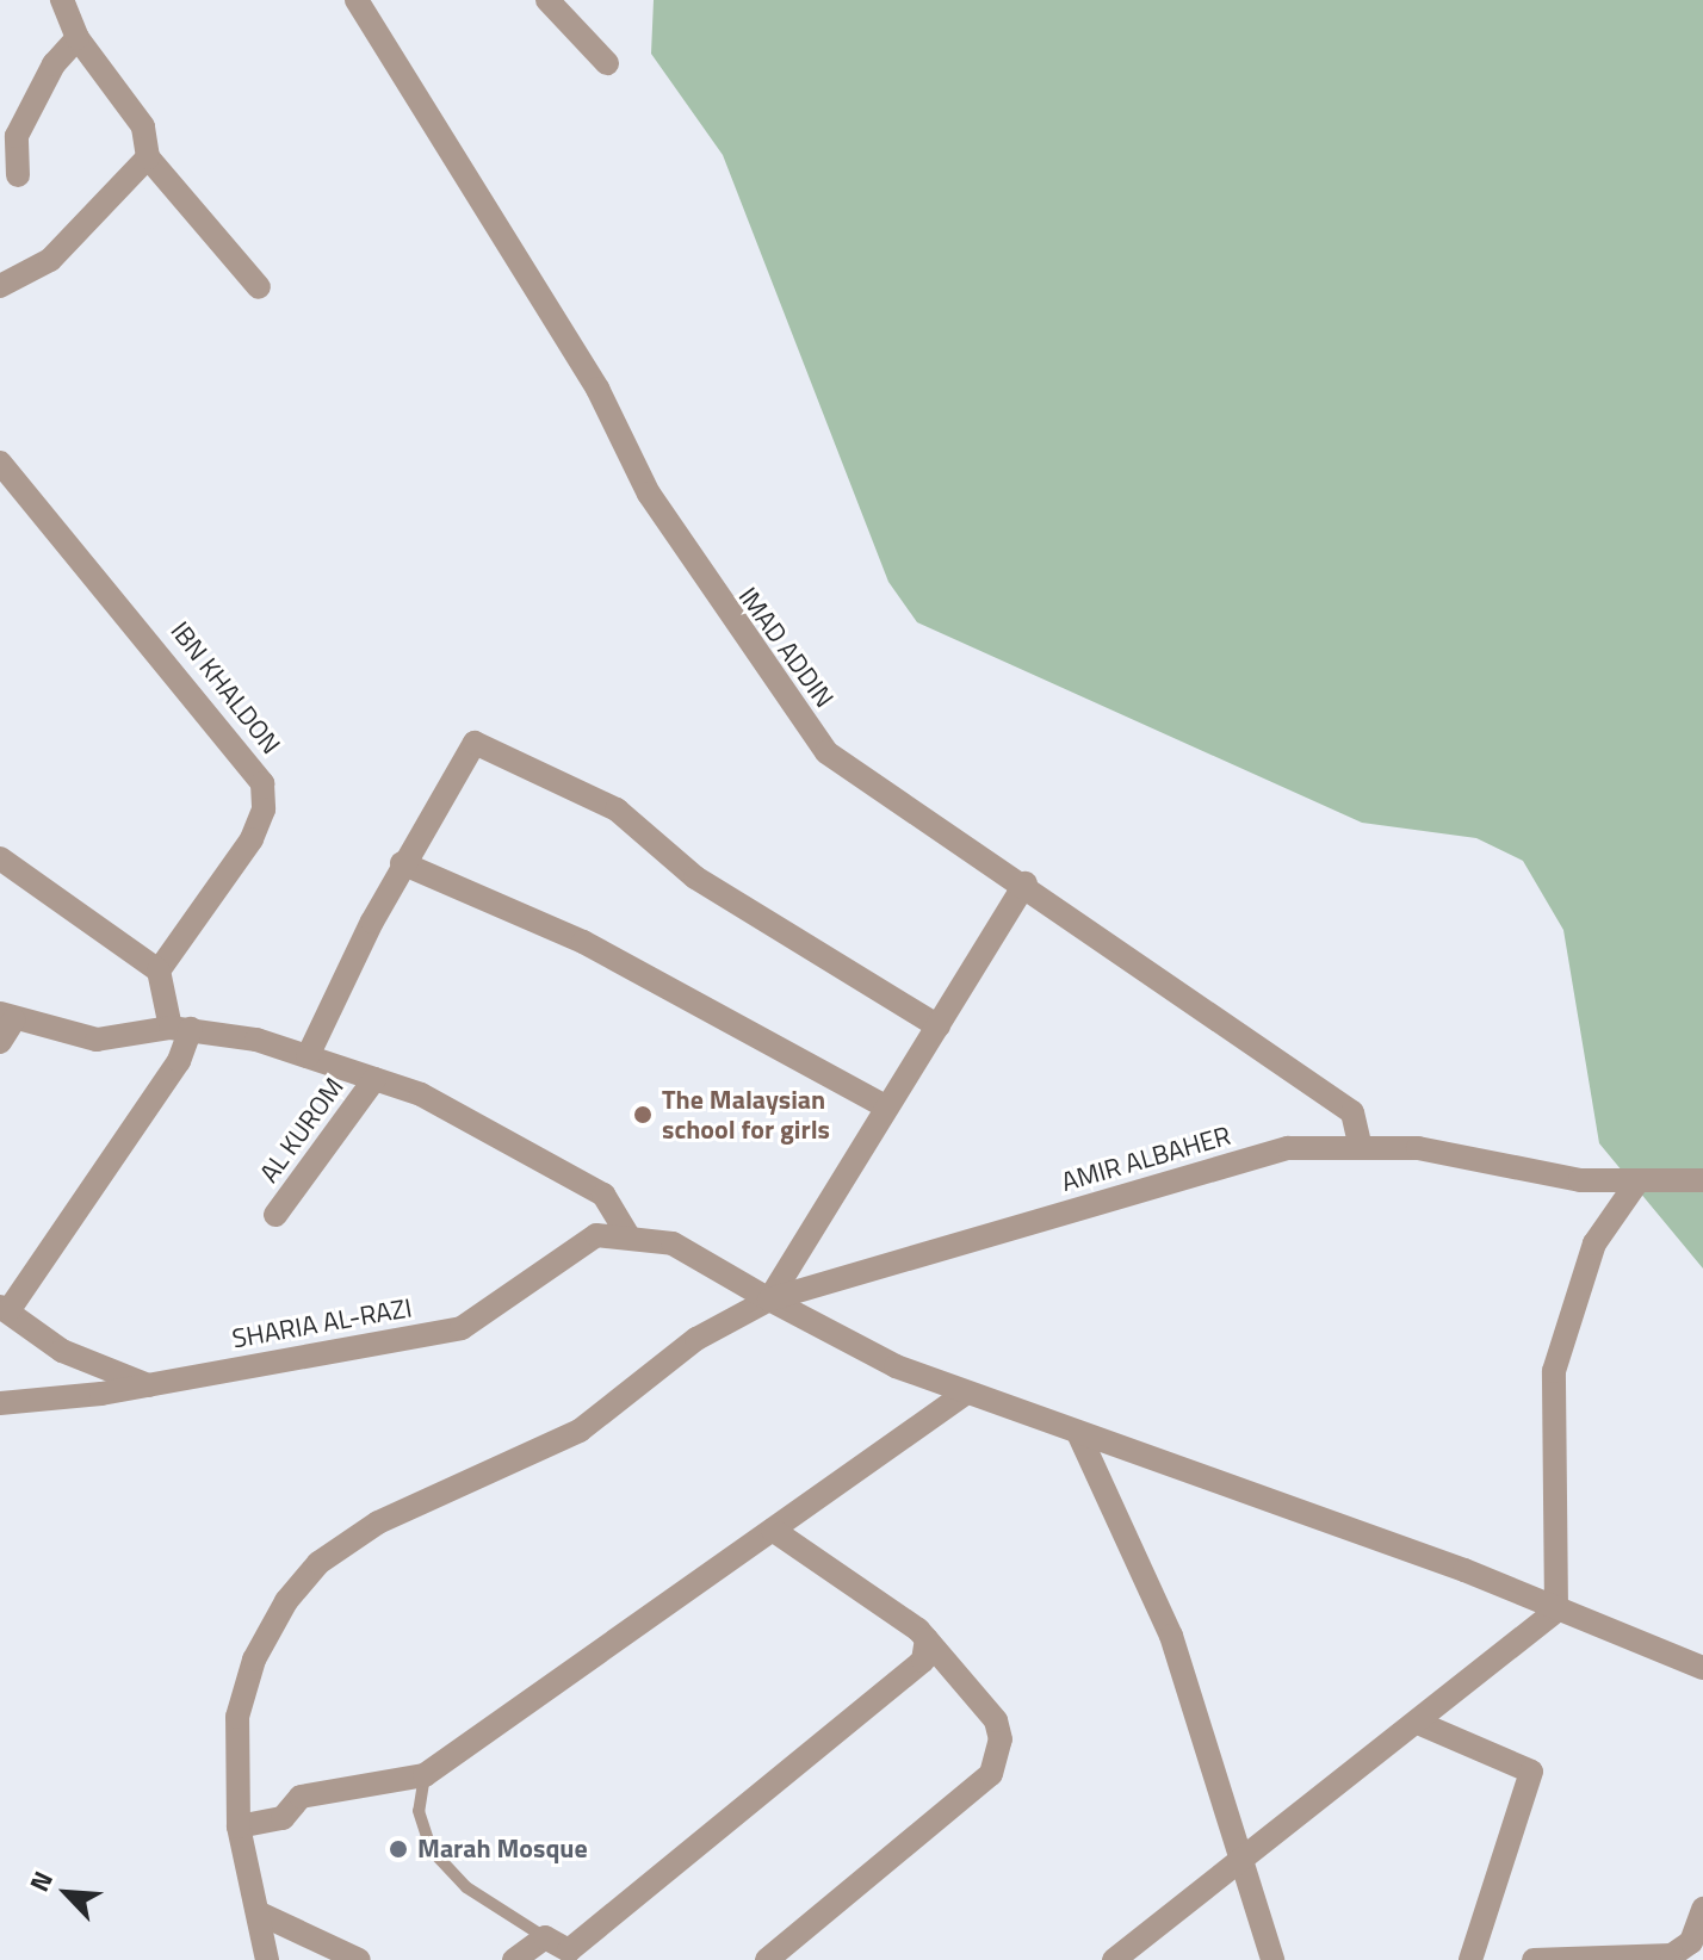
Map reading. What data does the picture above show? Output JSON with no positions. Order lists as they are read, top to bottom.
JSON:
{
  "streets": {
    "street": [
      "IMAD ADDIN",
      "IBN KHALDON",
      "AL KUROM",
      "AMIR ALBAHER",
      "SHARIA AL-RAZI"
    ]
  },
  "crossings": [
    ["IMAD ADDIN", "AMIR ALBAHER"]
  ],
  "places": ["The Malaysian school for girls", "Marah Mosque"],
  "north": "top left"
}
